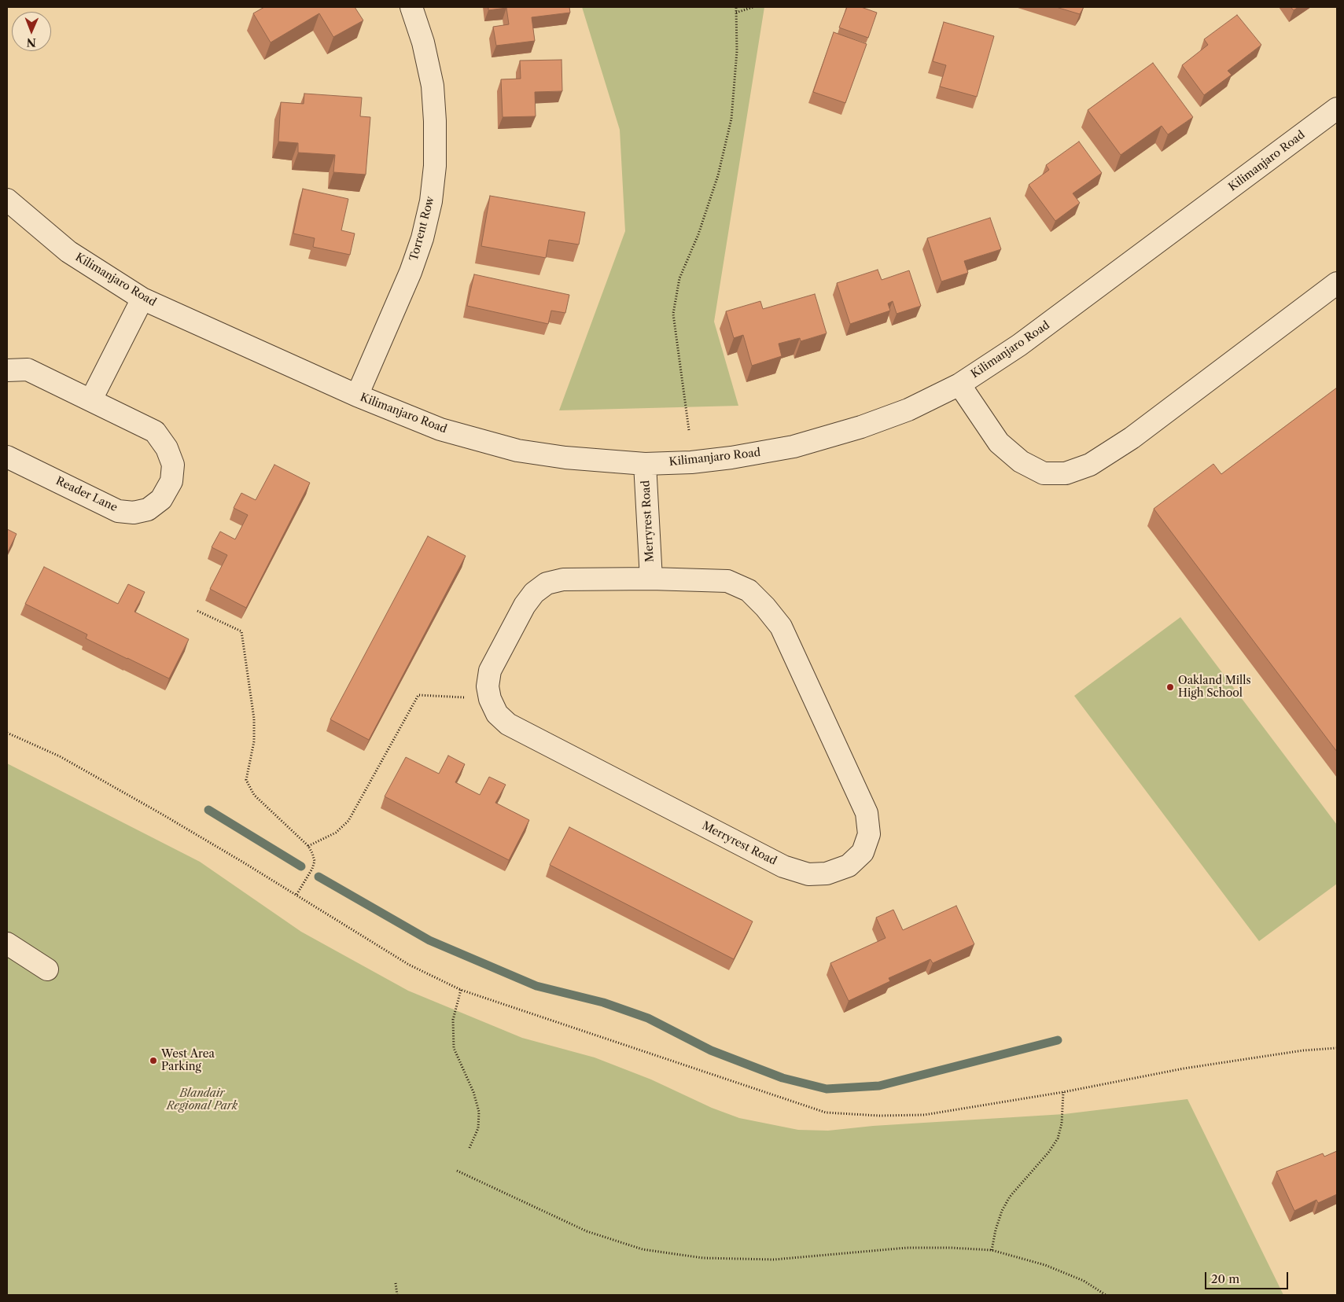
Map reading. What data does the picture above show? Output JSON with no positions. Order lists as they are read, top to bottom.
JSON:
{
  "streets": {
    "street": [
      "Kilimanjaro Road",
      "Torrent Row",
      "Reader Lane",
      "Merryrest Road"
    ]
  },
  "crossings": [
    ["Kilimanjaro Road", "Torrent Row"],
    ["Kilimanjaro Road", "Merryrest Road"]
  ],
  "parks": ["Blandair Regional Park"],
  "places": ["Oakland Mills High School", "West Area Parking"],
  "scale_bar": "20 m",
  "north": "bottom"
}
